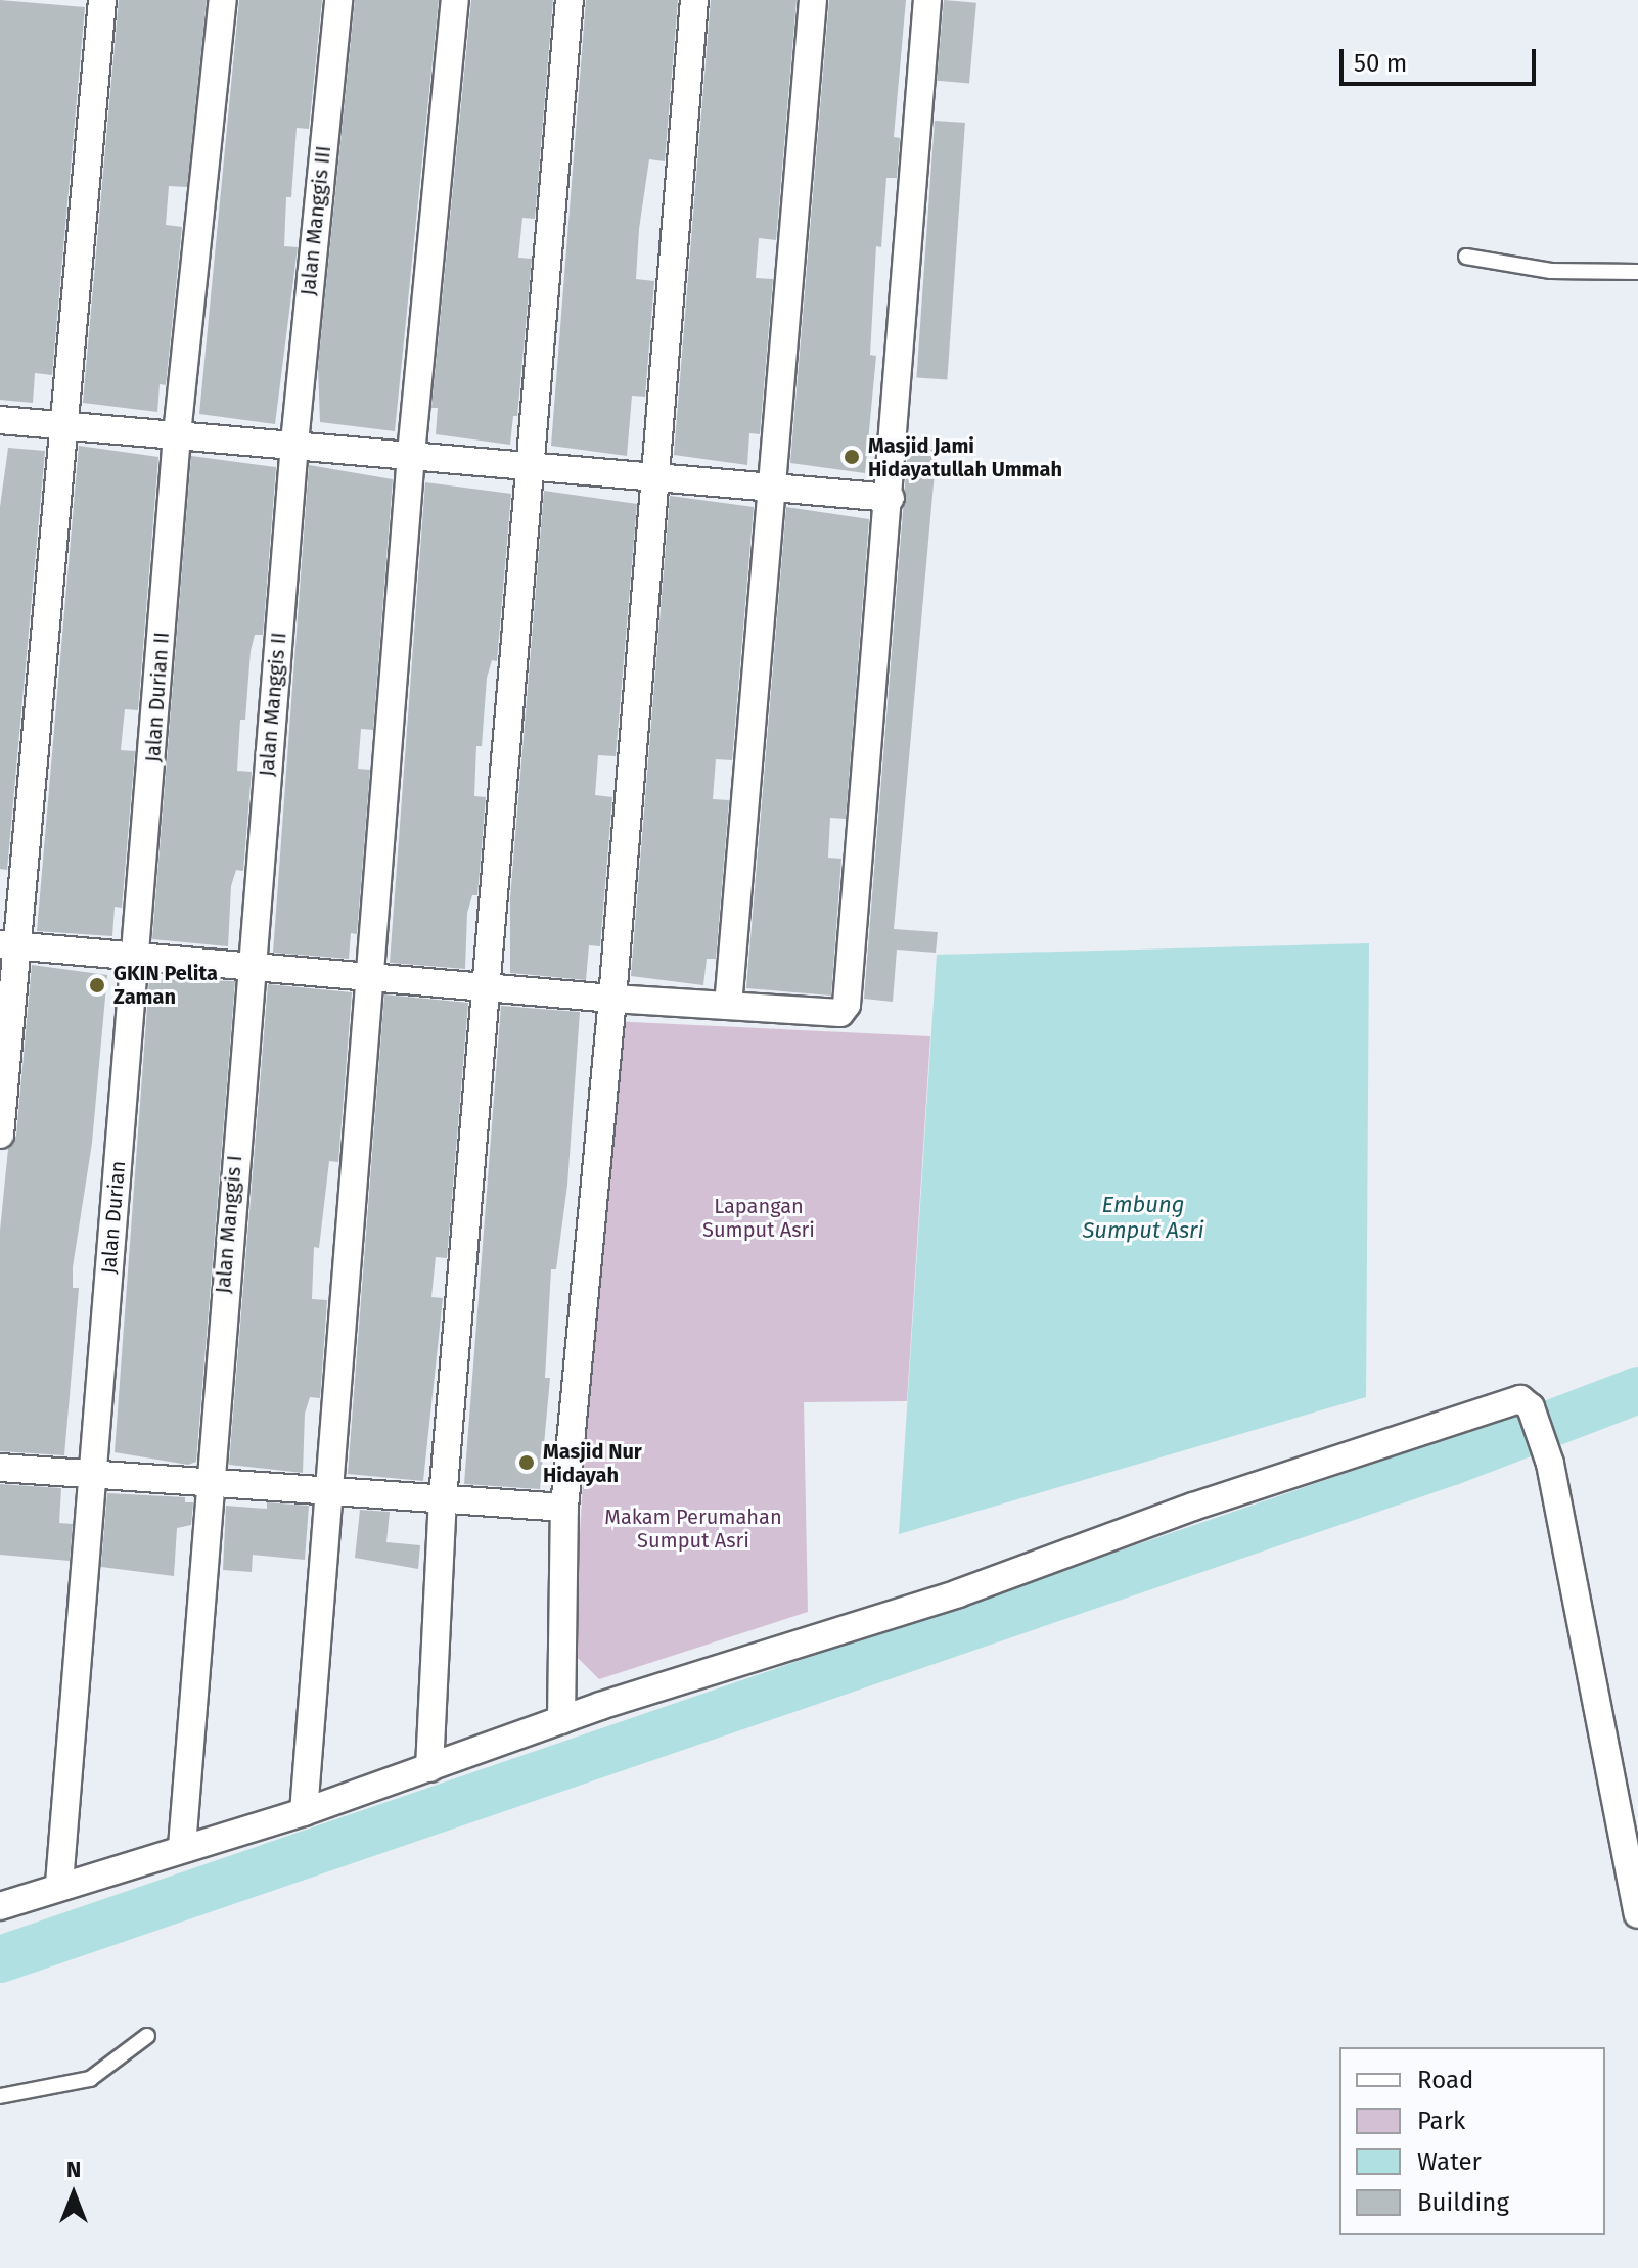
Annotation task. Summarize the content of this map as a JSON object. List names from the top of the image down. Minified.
{"streets":{"street":["Jalan Manggis III","Jalan Durian II","Jalan Manggis II","Jalan Durian","Jalan Manggis I"]},"crossings":[["Jalan Manggis III","Jalan Manggis II"],["Jalan Durian II","Jalan Durian"],["Jalan Manggis II","Jalan Manggis I"]],"water":["Embung Sumput Asri"],"parks":["Lapangan Sumput Asri","Makam Perumahan Sumput Asri"],"places":["Masjid Jami Hidayatullah Ummah","GKIN Pelita Zaman","Masjid Nur Hidayah"],"legend":["Road","Park","Water","Building"],"scale_bar":"50 m","north":"top"}
